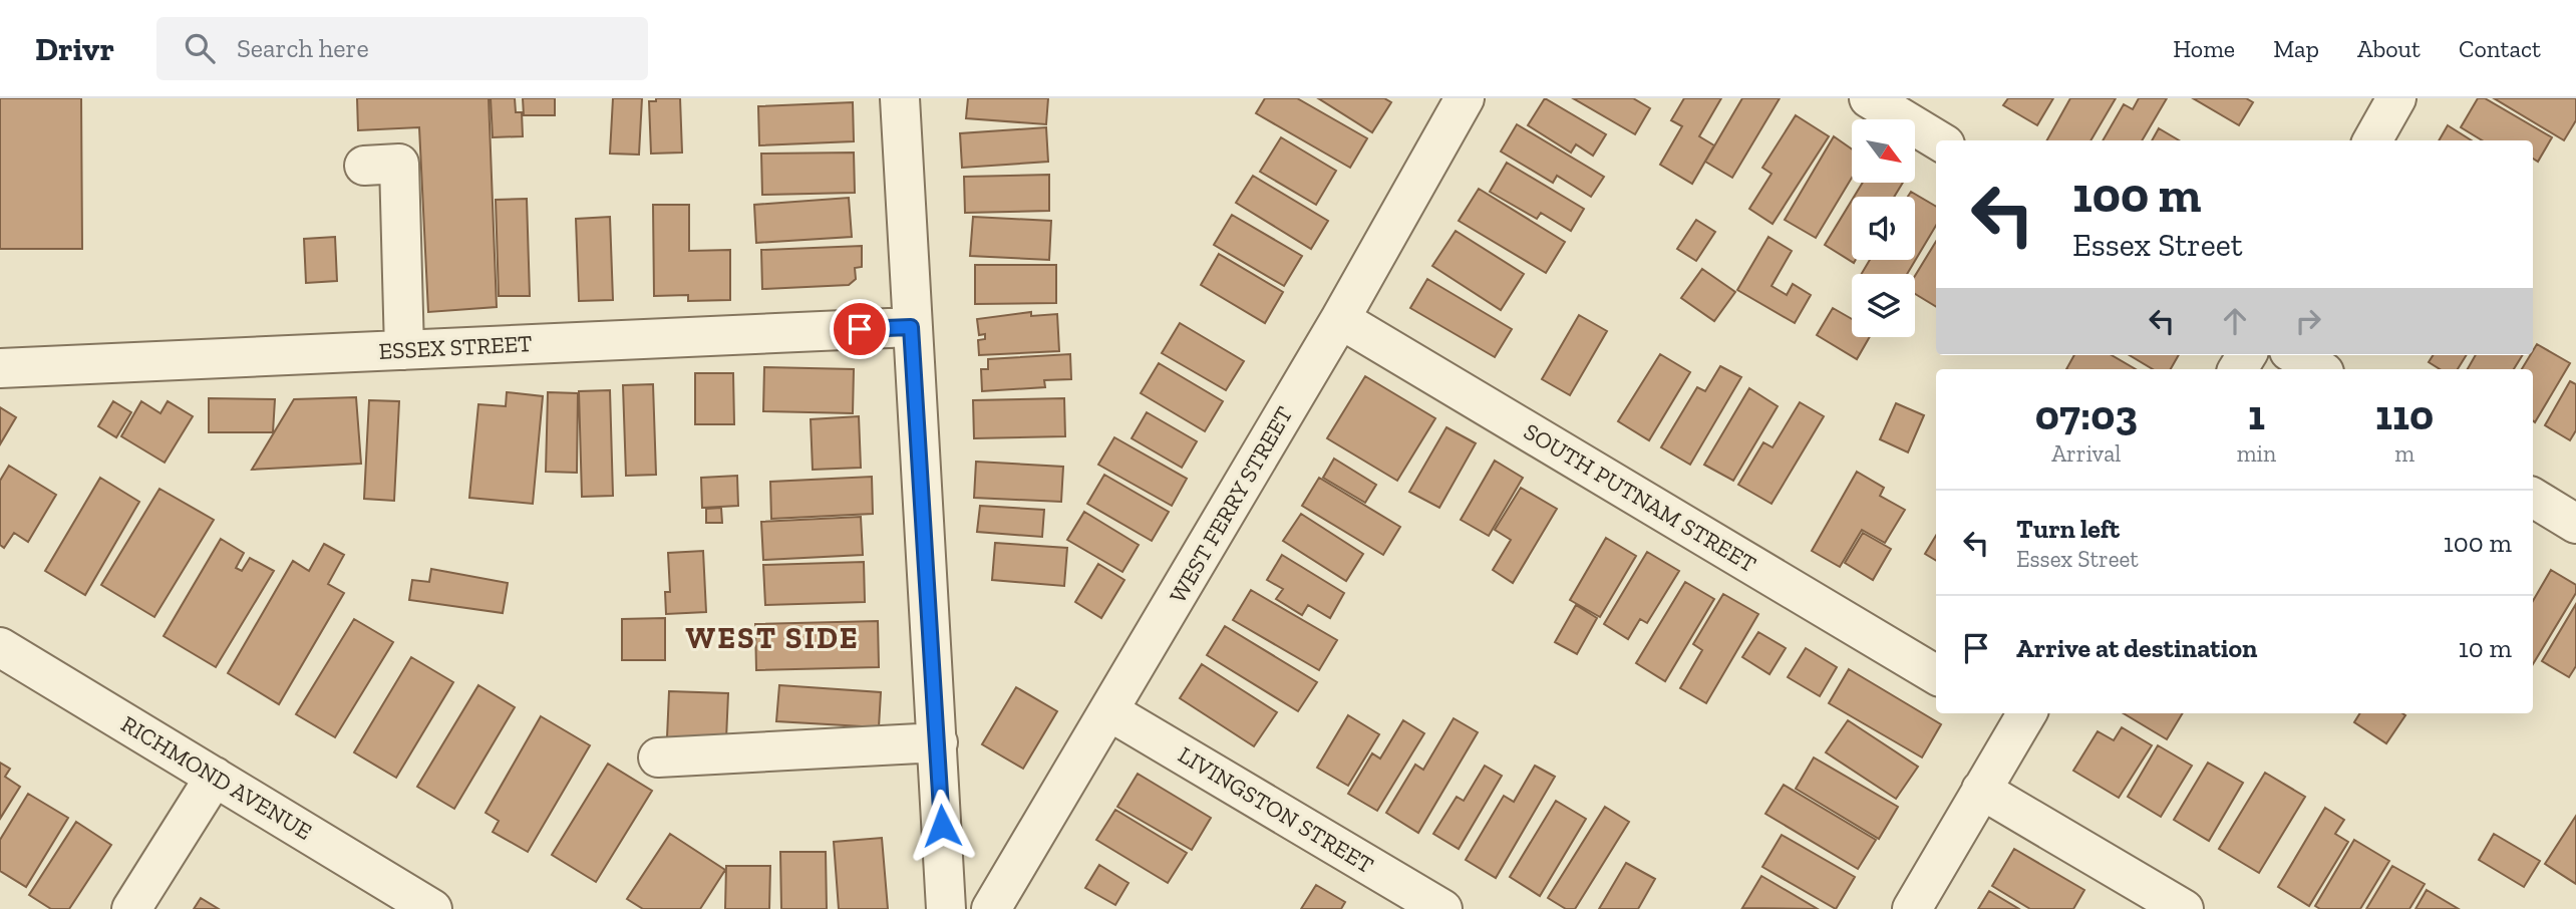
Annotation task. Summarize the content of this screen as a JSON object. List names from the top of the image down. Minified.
{"streets":{"street":["ESSEX STREET","SOUTH PUTNAM STREET","WEST FERRY STREET","RICHMOND AVENUE","LIVINGSTON STREET"]},"crossings":[["SOUTH PUTNAM STREET","WEST FERRY STREET"],["WEST FERRY STREET","LIVINGSTON STREET"]],"districts":["WEST SIDE"],"north":"bottom right","page":{"header":"Drivr","search":"Search here","nav":["Home","Map","About","Contact"],"turn":["100 m","Essex Street"],"eta":["07:03","Arrival","1","min","110","m"],"list":[{"name":"Turn left","note":"Essex Street","value":"100 m"},{"name":"Arrive at destination","value":"10 m"}]}}
